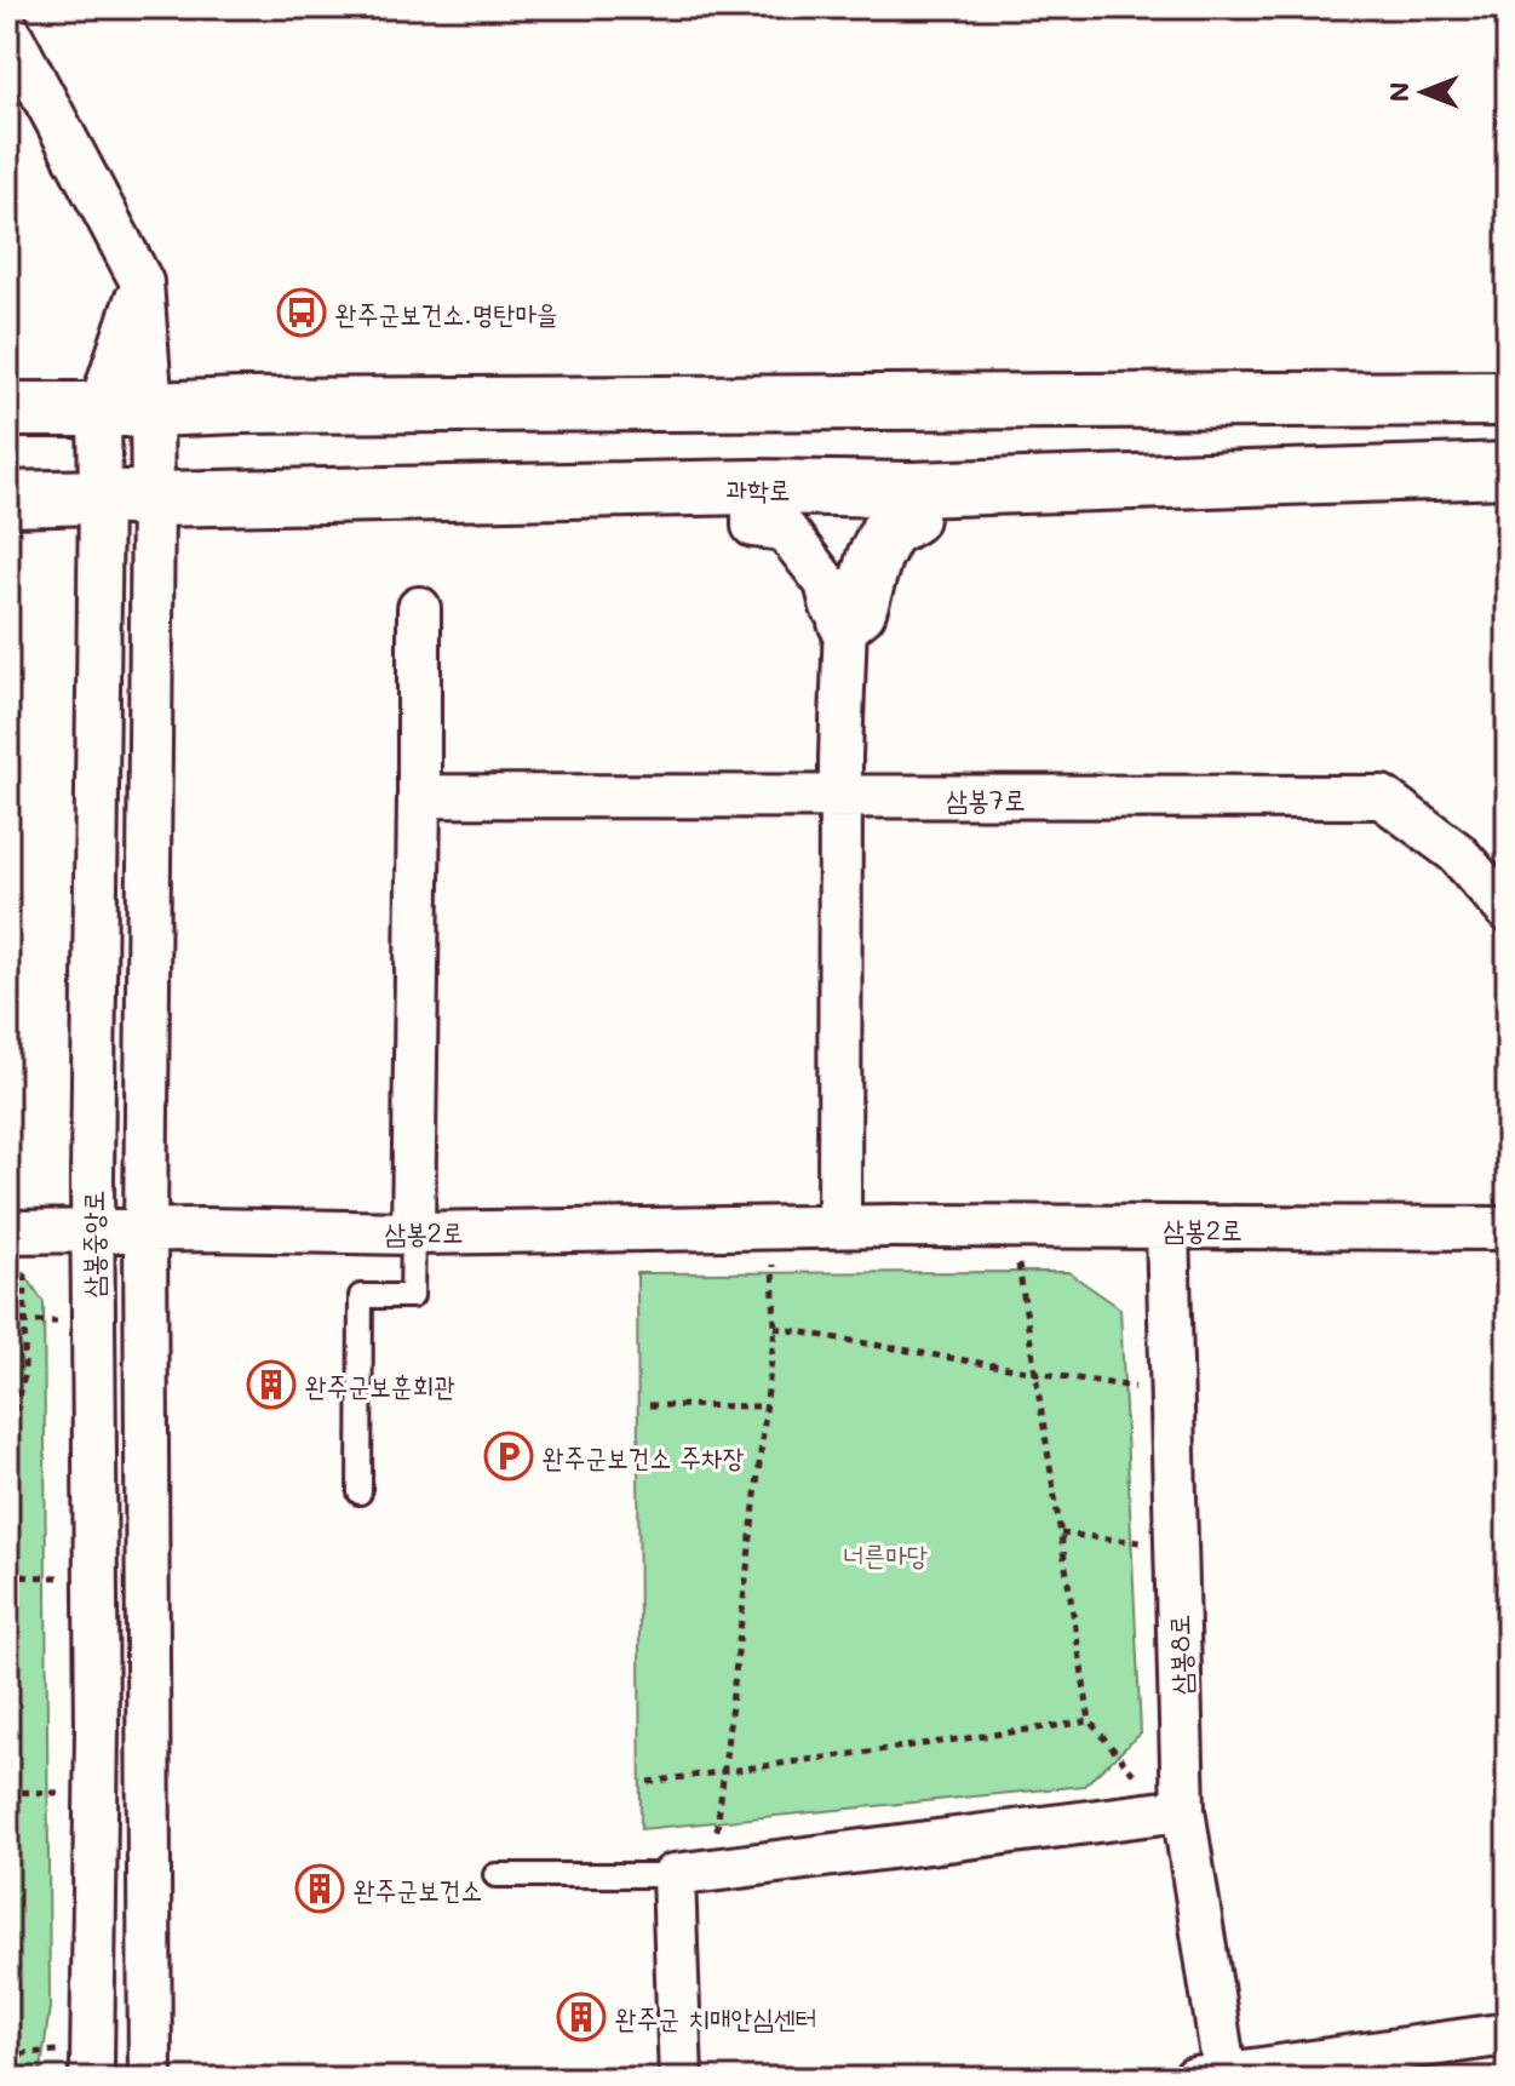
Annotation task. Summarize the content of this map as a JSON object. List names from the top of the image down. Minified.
{"streets":{"street":["과학로","삼봉7로","삼봉2로","삼봉중앙로","삼봉8로"]},"crossings":[["과학로","삼봉중앙로"],["삼봉2로","삼봉중앙로"],["삼봉2로","삼봉8로"]],"parks":["너른마당"],"places":{"bus stop":["완주군보건소.명탄마을"],"building":["완주군보훈회관","완주군보건소","완주군 치매안심센터"],"parking":["완주군보건소 주차장"]},"north":"left"}
